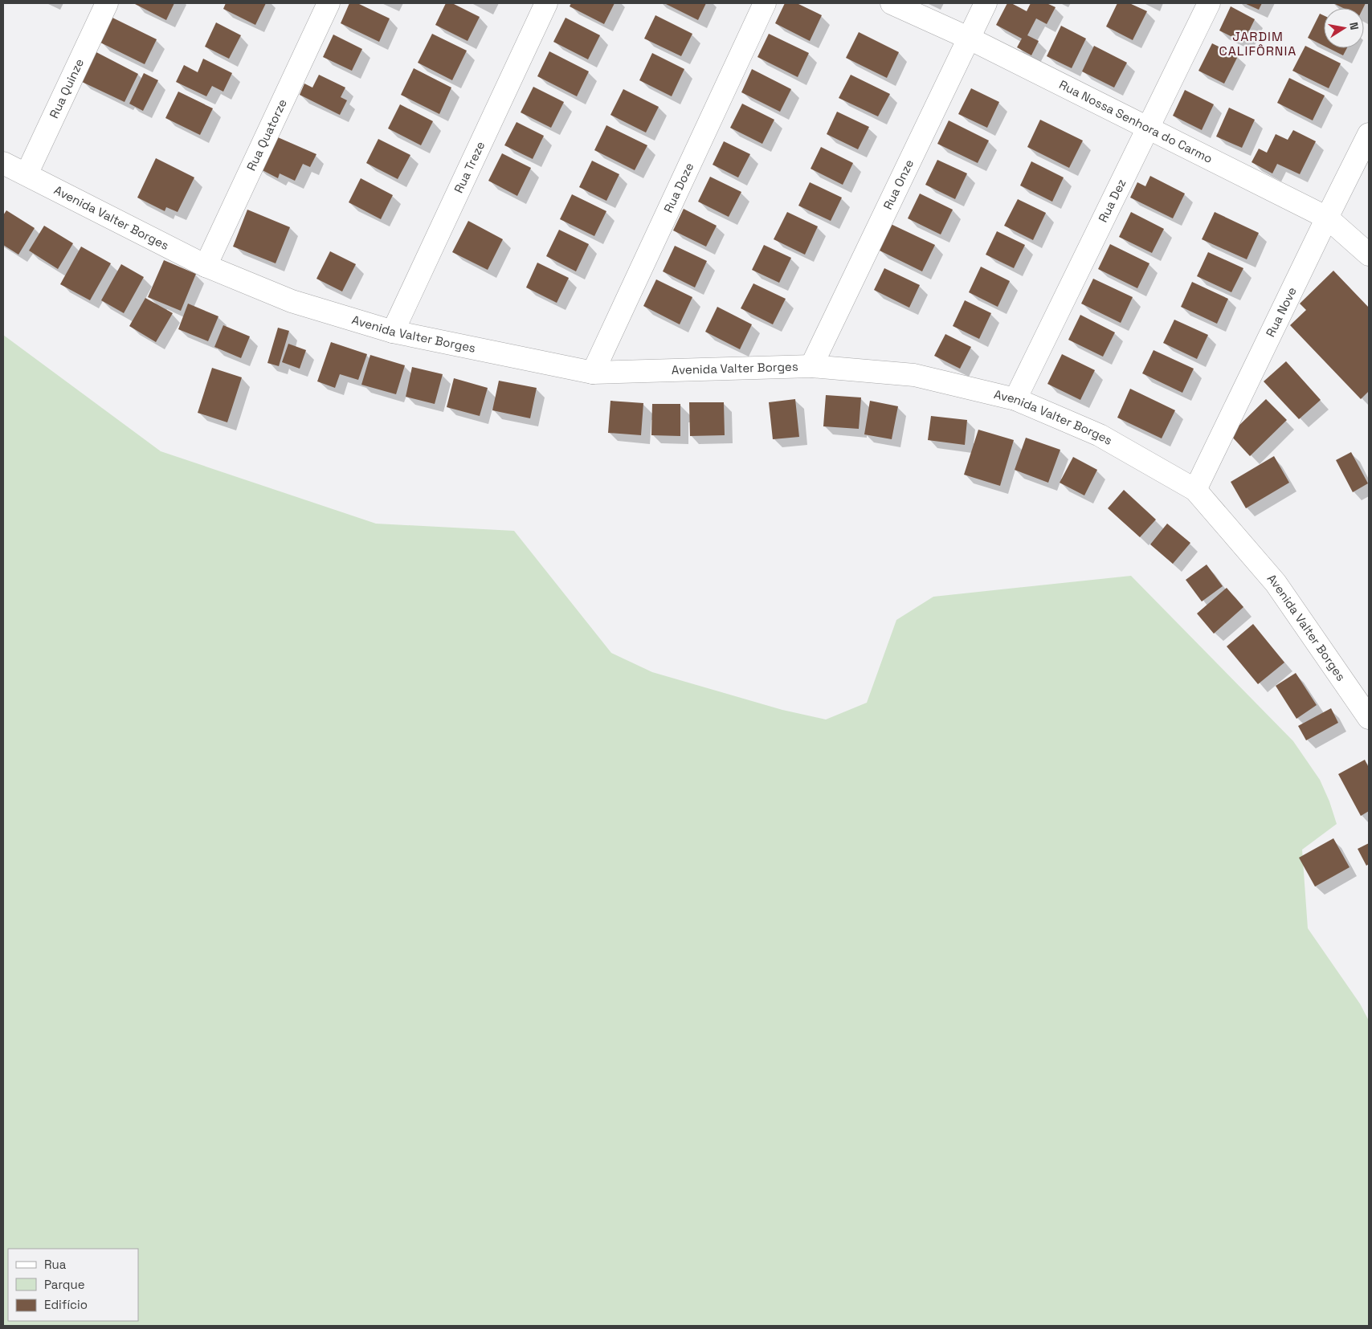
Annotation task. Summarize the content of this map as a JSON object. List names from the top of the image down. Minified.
{"streets":{"street":["Rua Quinze","Rua Nossa Senhora do Carmo","Rua Quatorze","Rua Treze","Rua Onze","Rua Doze","Rua Dez","Avenida Valter Borges","Rua Nove"]},"crossings":[["Rua Quinze","Avenida Valter Borges"],["Rua Nossa Senhora do Carmo","Rua Onze"],["Rua Nossa Senhora do Carmo","Rua Dez"],["Rua Nossa Senhora do Carmo","Rua Nove"],["Rua Quatorze","Avenida Valter Borges"],["Rua Treze","Avenida Valter Borges"],["Rua Onze","Avenida Valter Borges"],["Rua Doze","Avenida Valter Borges"],["Rua Dez","Avenida Valter Borges"],["Avenida Valter Borges","Rua Nove"]],"districts":["JARDIM CALIFÔRNIA"],"legend":["Rua","Parque","Edifício"],"north":"right"}
